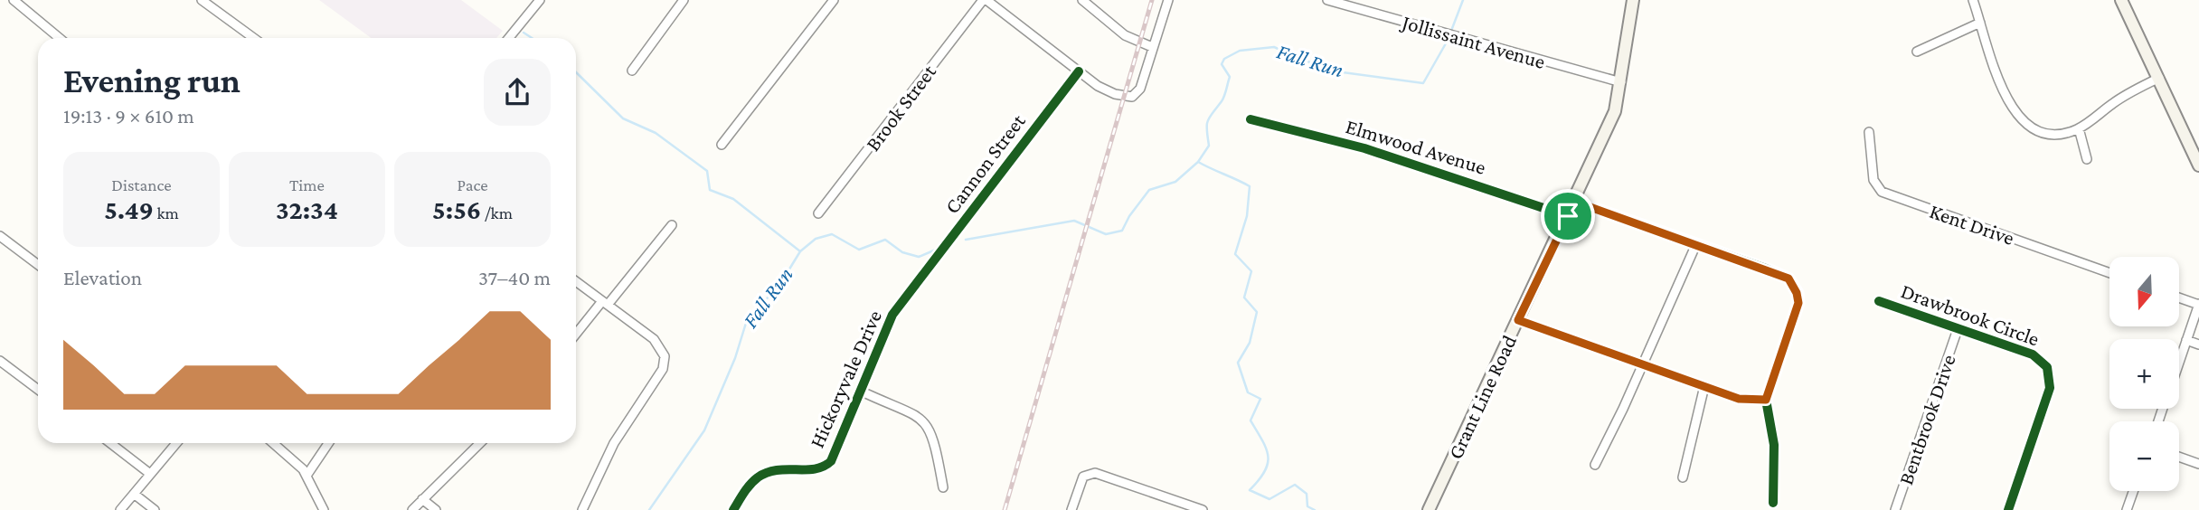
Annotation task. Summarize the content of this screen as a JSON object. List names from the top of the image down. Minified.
{"streets":{"main road":["Grant Line Road"],"street":["Jollissaint Avenue","Brook Street","Elmwood Avenue","Cannon Street","Kent Drive","Drawbrook Circle","Hickoryvale Drive","Bentbrook Drive"]},"crossings":[["Jollissaint Avenue","Grant Line Road"],["Elmwood Avenue","Grant Line Road"],["Cannon Street","Hickoryvale Drive"],["Drawbrook Circle","Bentbrook Drive"]],"water":["Fall Run"],"north":"bottom","page":{"heading":["Evening run","19:13 · 9 × 610 m"],"stats":[["Distance","5.49 km"],["Time","32:34"],["Pace","5:56 /km"]],"chart":["Elevation","37–40 m"],"map_buttons":["+","−"]}}
